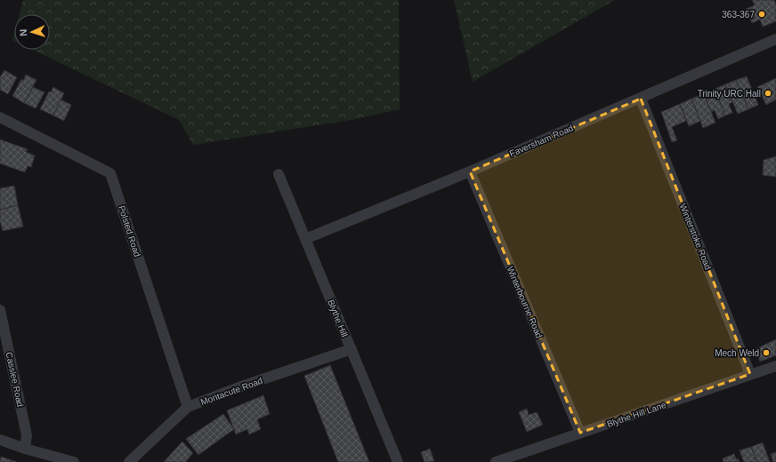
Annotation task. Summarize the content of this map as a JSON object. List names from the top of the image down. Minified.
{"streets":{"street":["Faversham Road","Polsted Road","Winterstoke Road","Winterbourne Road","Blythe Hill","Casslee Road","Montacute Road","Blythe Hill Lane"]},"crossings":[["Faversham Road","Winterstoke Road"],["Faversham Road","Winterbourne Road"],["Faversham Road","Blythe Hill"],["Polsted Road","Montacute Road"],["Winterstoke Road","Blythe Hill Lane"],["Winterbourne Road","Blythe Hill Lane"],["Blythe Hill","Montacute Road"]],"places":["363-367","Trinity URC Hall","Mech Weld"],"north":"left"}
